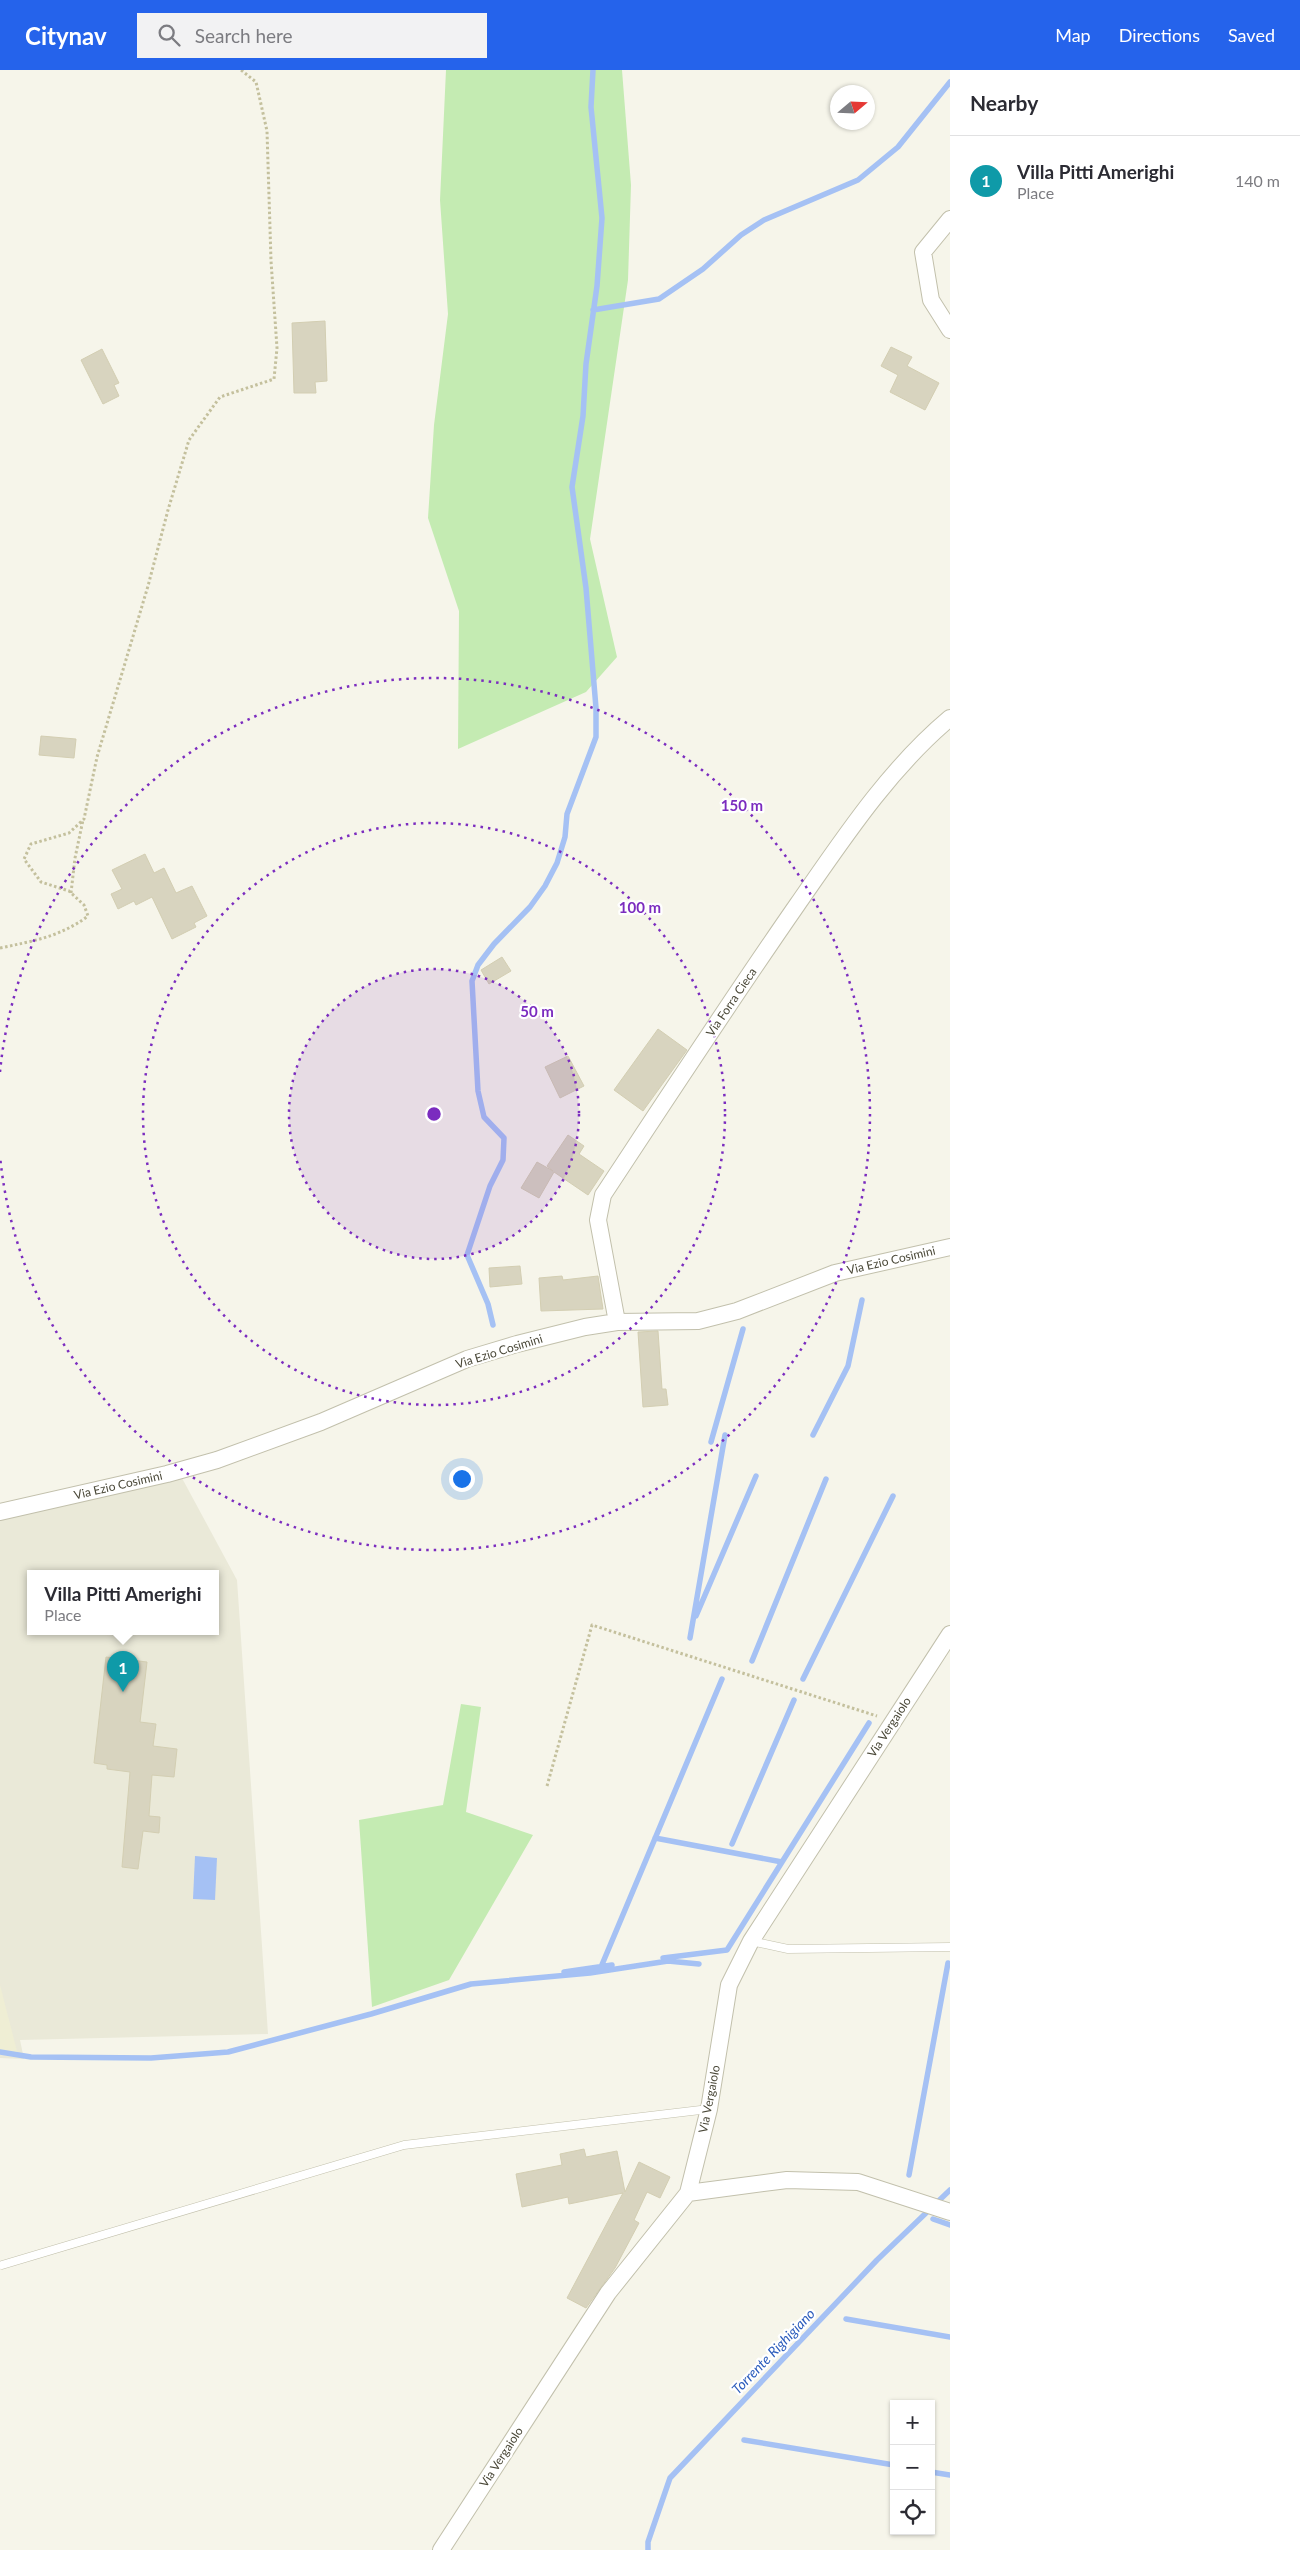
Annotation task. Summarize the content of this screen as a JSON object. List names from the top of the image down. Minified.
{"streets":{"street":["Via Forra Cieca","Via Ezio Cosimini","Via Vergaiolo"]},"crossings":[["Via Forra Cieca","Via Ezio Cosimini"]],"water":["Torrente Righigiano"],"north":"right","page":{"header":"Citynav","search":"Search here","nav":["Map","Directions","Saved"],"heading":"Nearby","list":[{"mark":"1","name":"Villa Pitti Amerighi","note":"Place","value":"140 m"}],"popup":["Villa Pitti Amerighi","Place"],"pins":"1","map_buttons":["+","−"]},"rings":["150 m","100 m","50 m"]}
